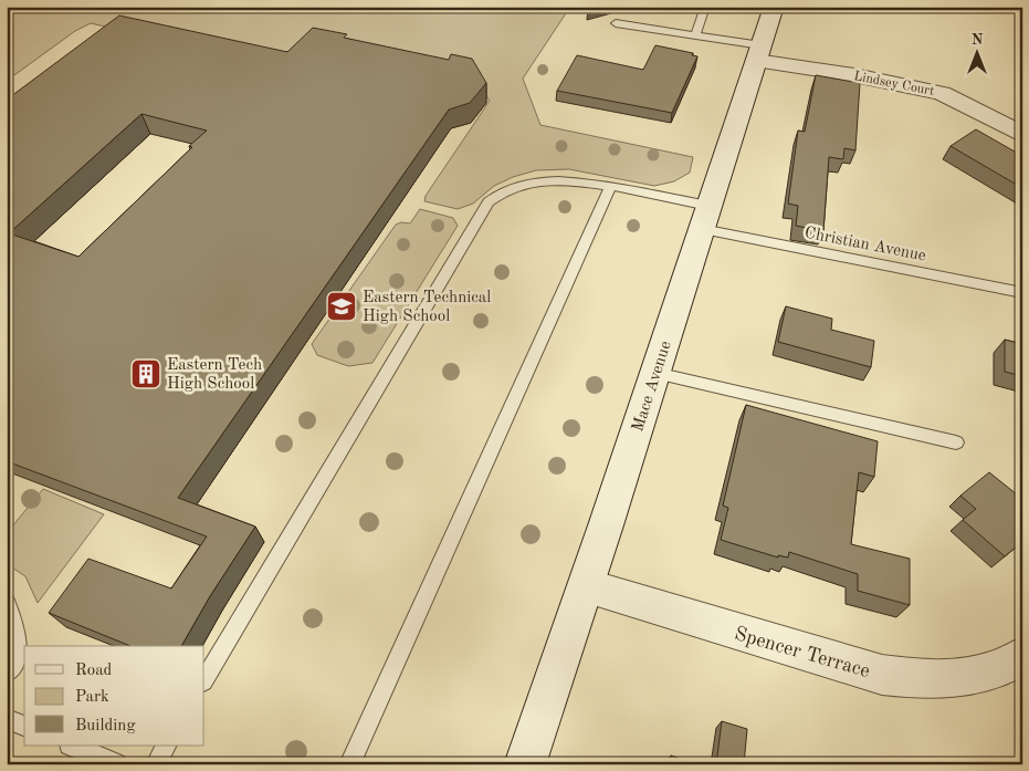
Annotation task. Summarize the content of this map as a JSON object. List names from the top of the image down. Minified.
{"streets":{"main road":["Lindsey Court","Mace Avenue","Spencer Terrace"],"lane":["Christian Avenue"]},"crossings":[["Lindsey Court","Mace Avenue"],["Christian Avenue","Mace Avenue"],["Mace Avenue","Spencer Terrace"]],"places":{"school or university":["Eastern Technical High School"],"building":["Eastern Tech High School"]},"legend":["Road","Park","Building"],"north":"top"}
